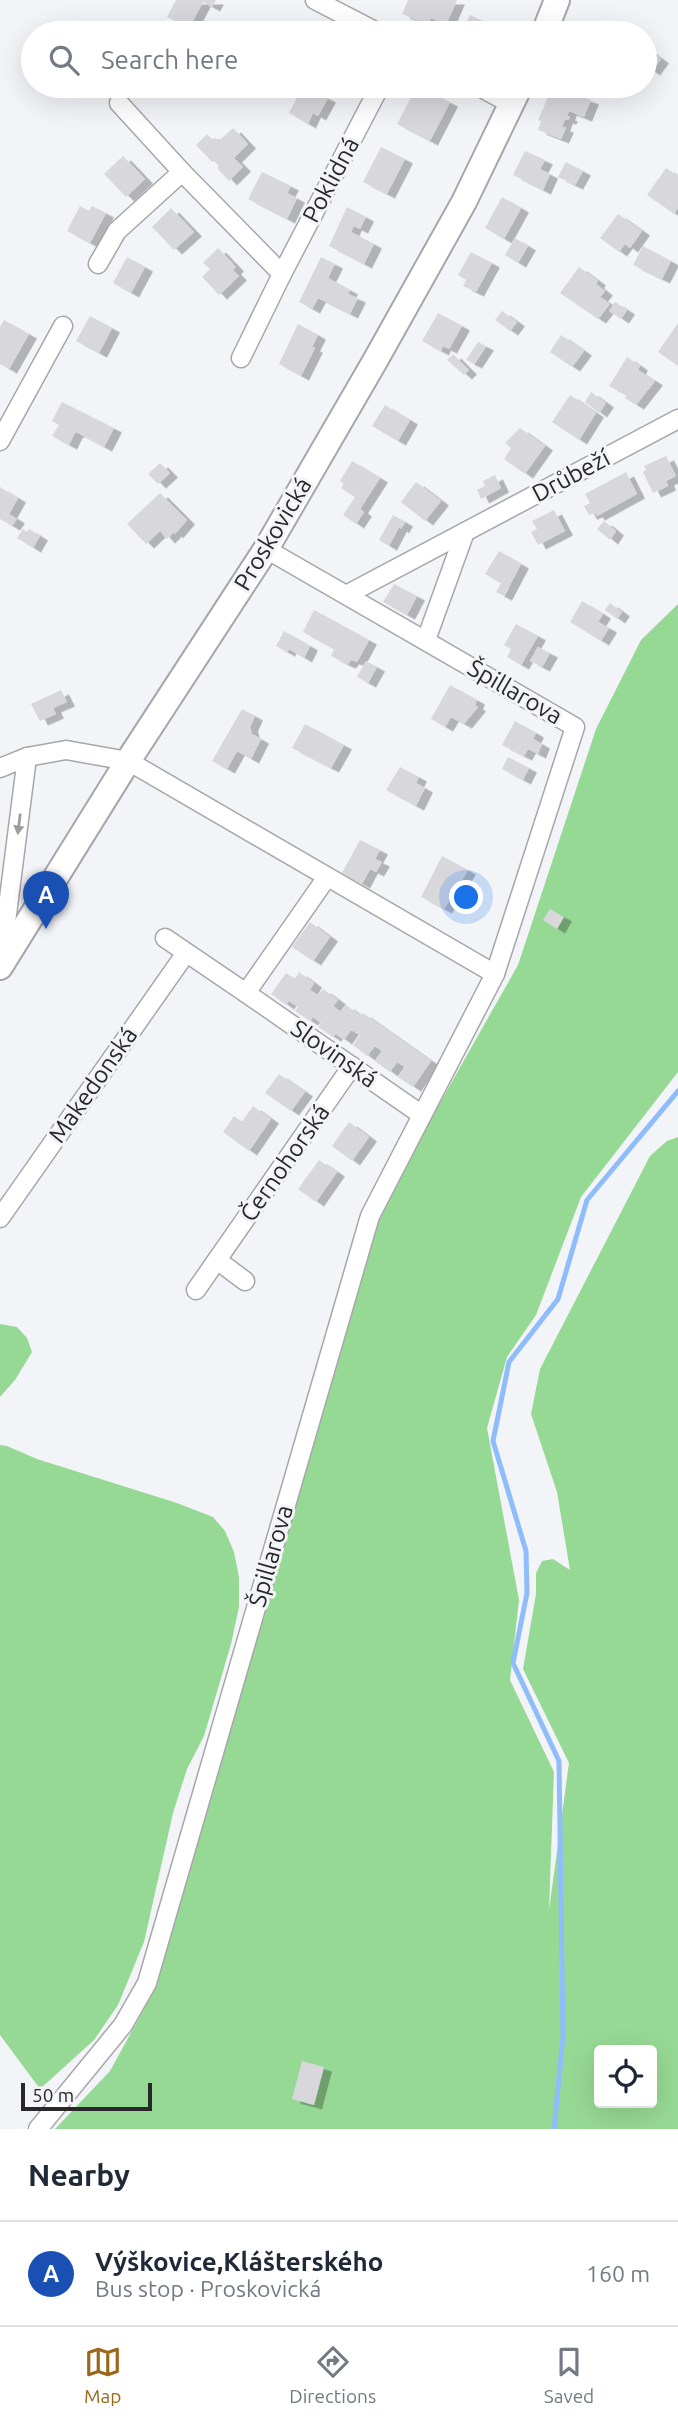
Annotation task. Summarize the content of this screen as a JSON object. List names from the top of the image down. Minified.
{"streets":{"street":["Poklidná","Drůbeží","Proskovická","Špillarova","Slovinská","Makedonská","Černohorská"]},"crossings":[["Drůbeží","Špillarova"],["Proskovická","Špillarova"],["Špillarova","Slovinská"],["Slovinská","Makedonská"],["Slovinská","Černohorská"]],"scale_bar":"50 m","page":{"search":"Search here","pins":"A","scale":"50 m","heading":"Nearby","list":[{"mark":"A","name":"Výškovice,Klášterského","note":"Bus stop · Proskovická","value":"160 m"}],"nav":["Map","Directions","Saved"]}}
